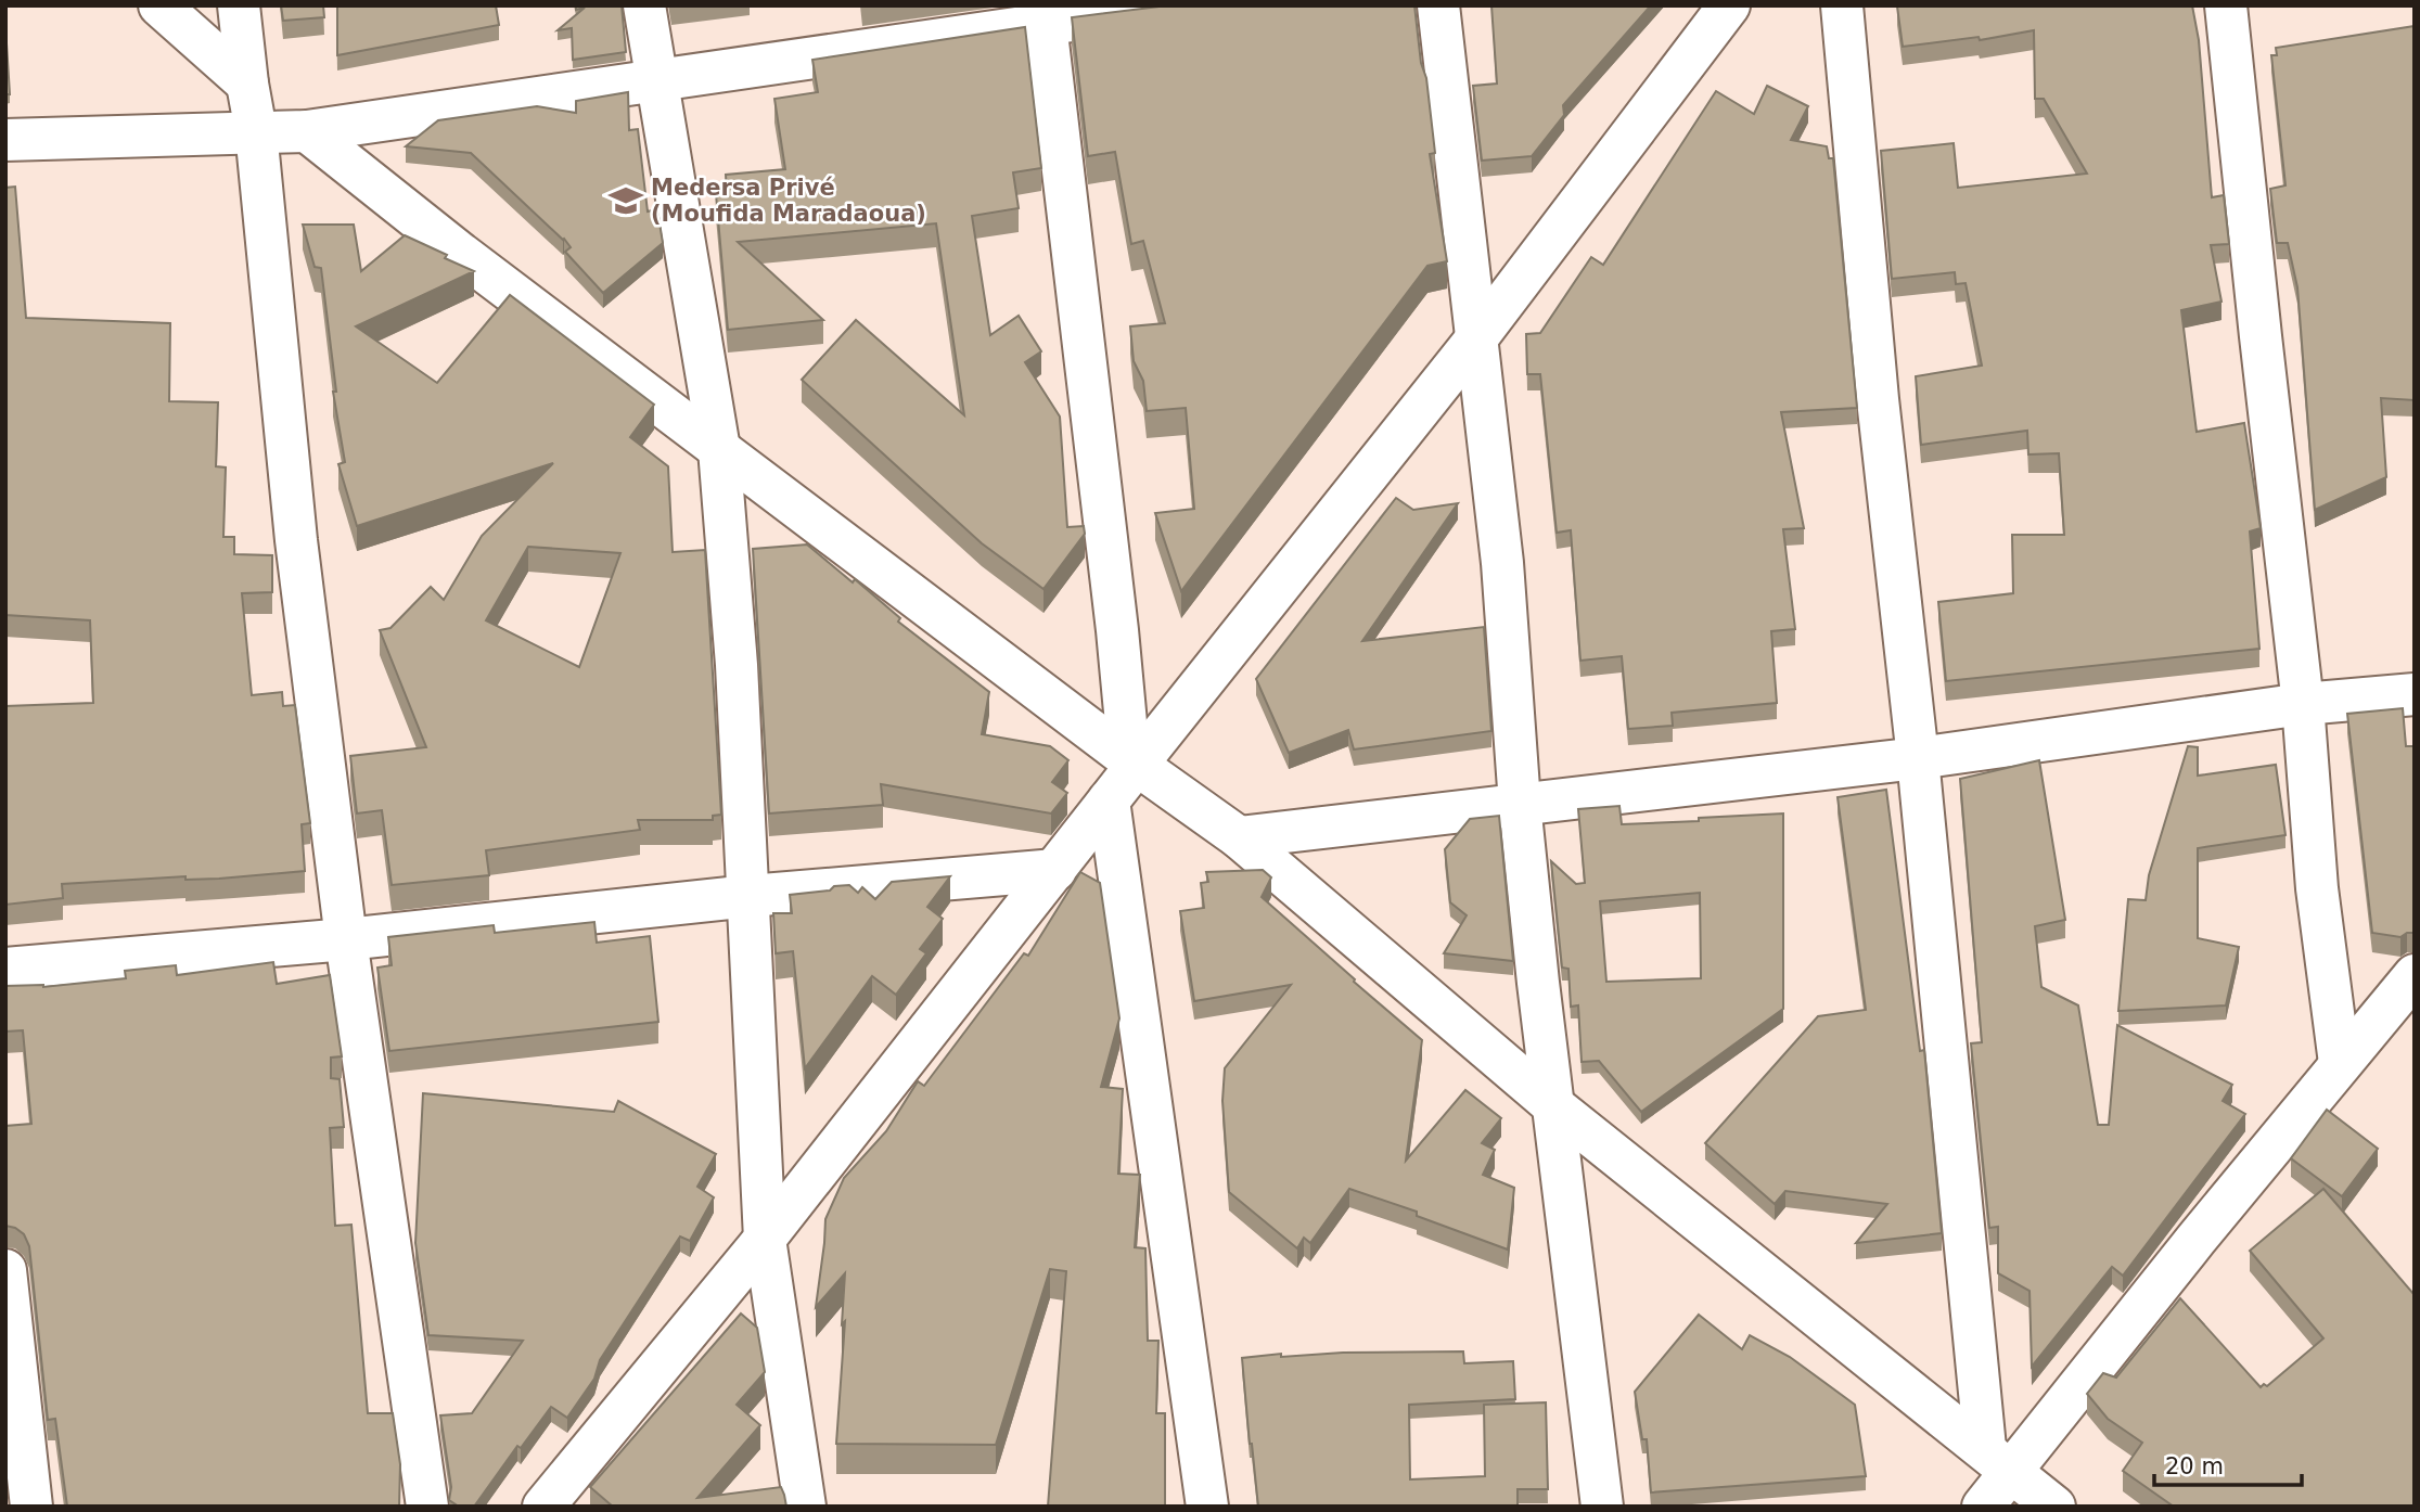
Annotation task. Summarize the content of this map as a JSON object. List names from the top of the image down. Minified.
{"places":{"school or university":["Medersa Privé (Moufida Maradaoua)"]},"scale_bar":"20 m"}
